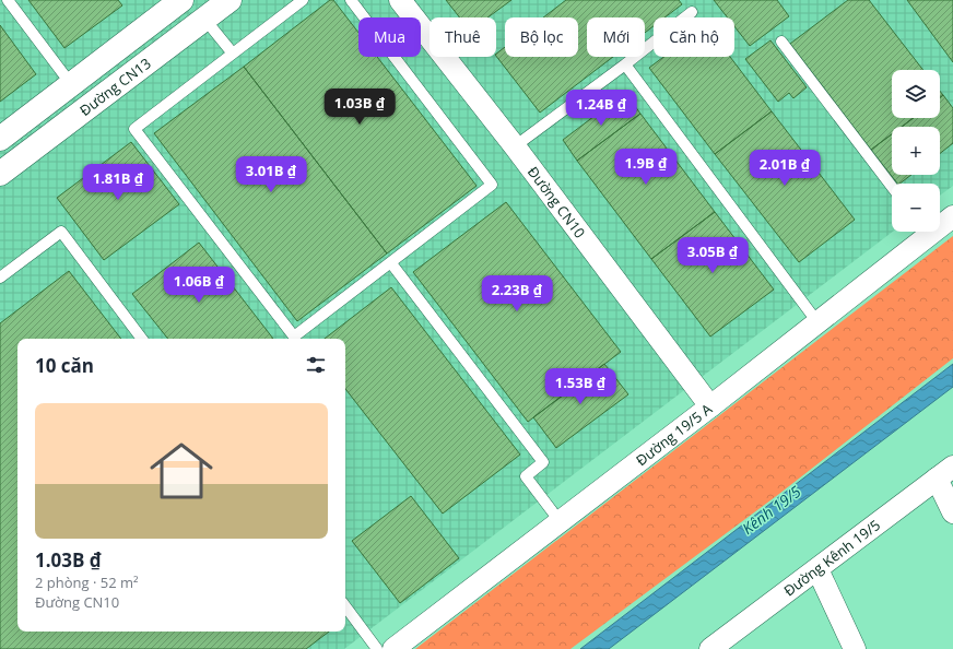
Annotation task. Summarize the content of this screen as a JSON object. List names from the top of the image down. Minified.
{"streets":{"street":["Đường CN13","Đường CN10","Đường 19/5 A","Đường Kênh 19/5"]},"crossings":[["Đường CN10","Đường 19/5 A"]],"water":["Kênh 19/5"],"page":{"chip":["Mua","Thuê","Bộ lọc","Mới","Căn hộ"],"map_buttons":["+","−"],"price":["1.03B ₫","1.24B ₫","1.9B ₫","2.01B ₫","3.01B ₫","1.81B ₫","3.05B ₫","1.06B ₫","2.23B ₫","1.53B ₫"],"heading":"10 căn","list":[{"name":"1.03B ₫","note":"2 phòng · 52 m² · Đường CN10"}]}}
